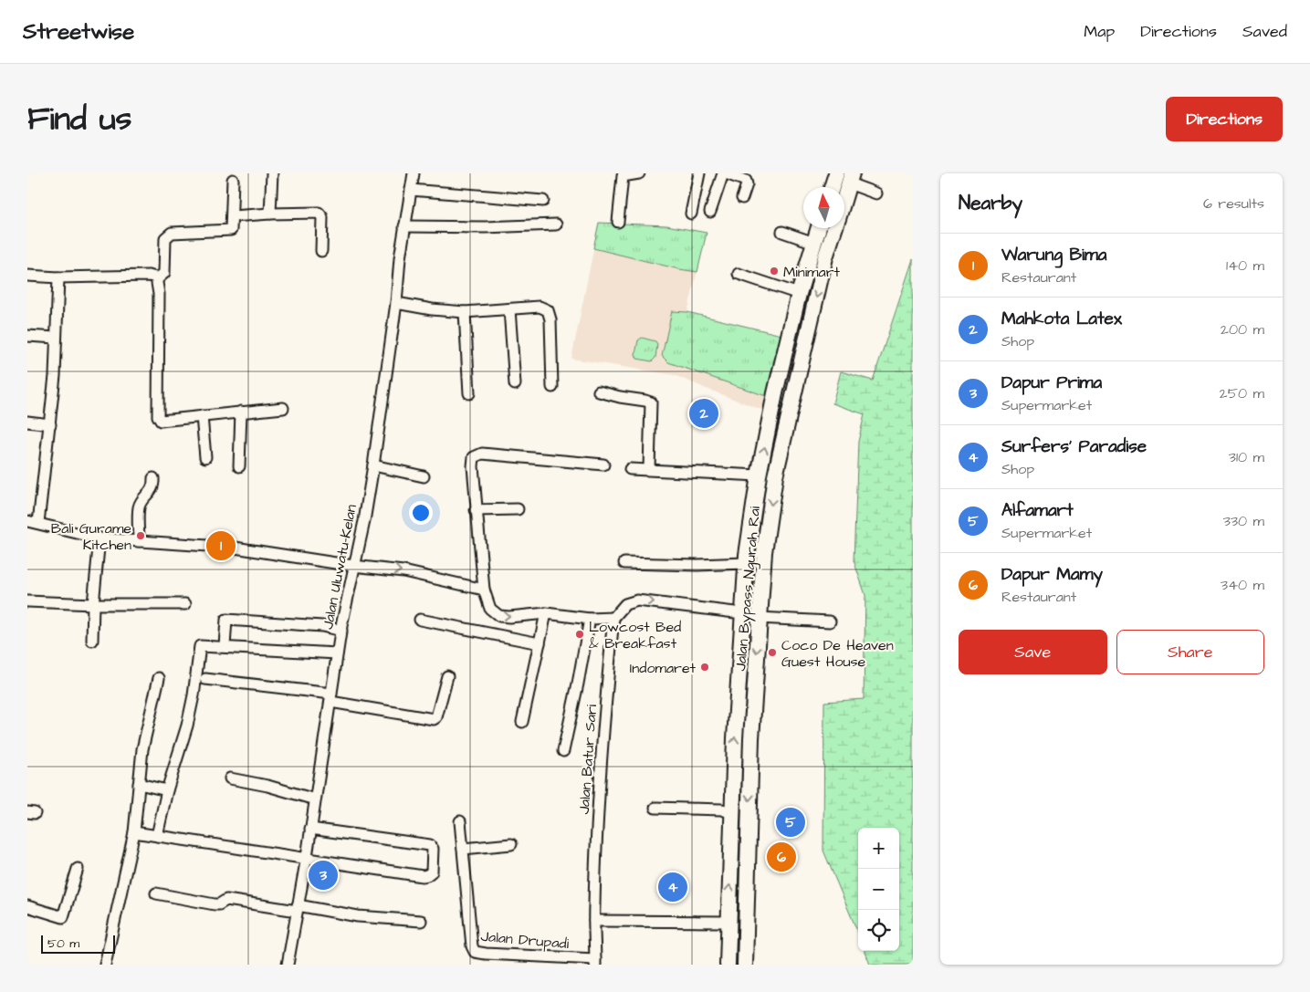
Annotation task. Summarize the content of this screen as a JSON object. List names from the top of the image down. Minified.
{"streets":{"highway":["Jalan Bypass Ngurah Rai"],"street":["Jalan Uluwatu-Kelan","Jalan Batur Sari","Jalan Drupadi"]},"crossings":[["Jalan Batur Sari","Jalan Drupadi"]],"places":["Minimart","Bali Gurame Kitchen","Lowcost Bed & Breakfast","Coco De Heaven Guest House","Indomaret"],"scale_bar":"50 m","north":"top","page":{"header":"Streetwise","nav":["Map","Directions","Saved"],"title":"Find us","buttons":["Directions",["Save","Share"]],"heading":["Nearby","6 results"],"list":[{"mark":"1","name":"Warung Bima","note":"Restaurant","value":"140 m"},{"mark":"2","name":"Mahkota Latex","note":"Shop","value":"200 m"},{"mark":"3","name":"Dapur Prima","note":"Supermarket","value":"250 m"},{"mark":"4","name":"Surfers' Paradise","note":"Shop","value":"310 m"},{"mark":"5","name":"Alfamart","note":"Supermarket","value":"330 m"},{"mark":"6","name":"Dapur Mamy","note":"Restaurant","value":"340 m"}],"pins":["2","1","5","6","3","4"],"map_buttons":["+","−"],"scale":"50 m"}}
